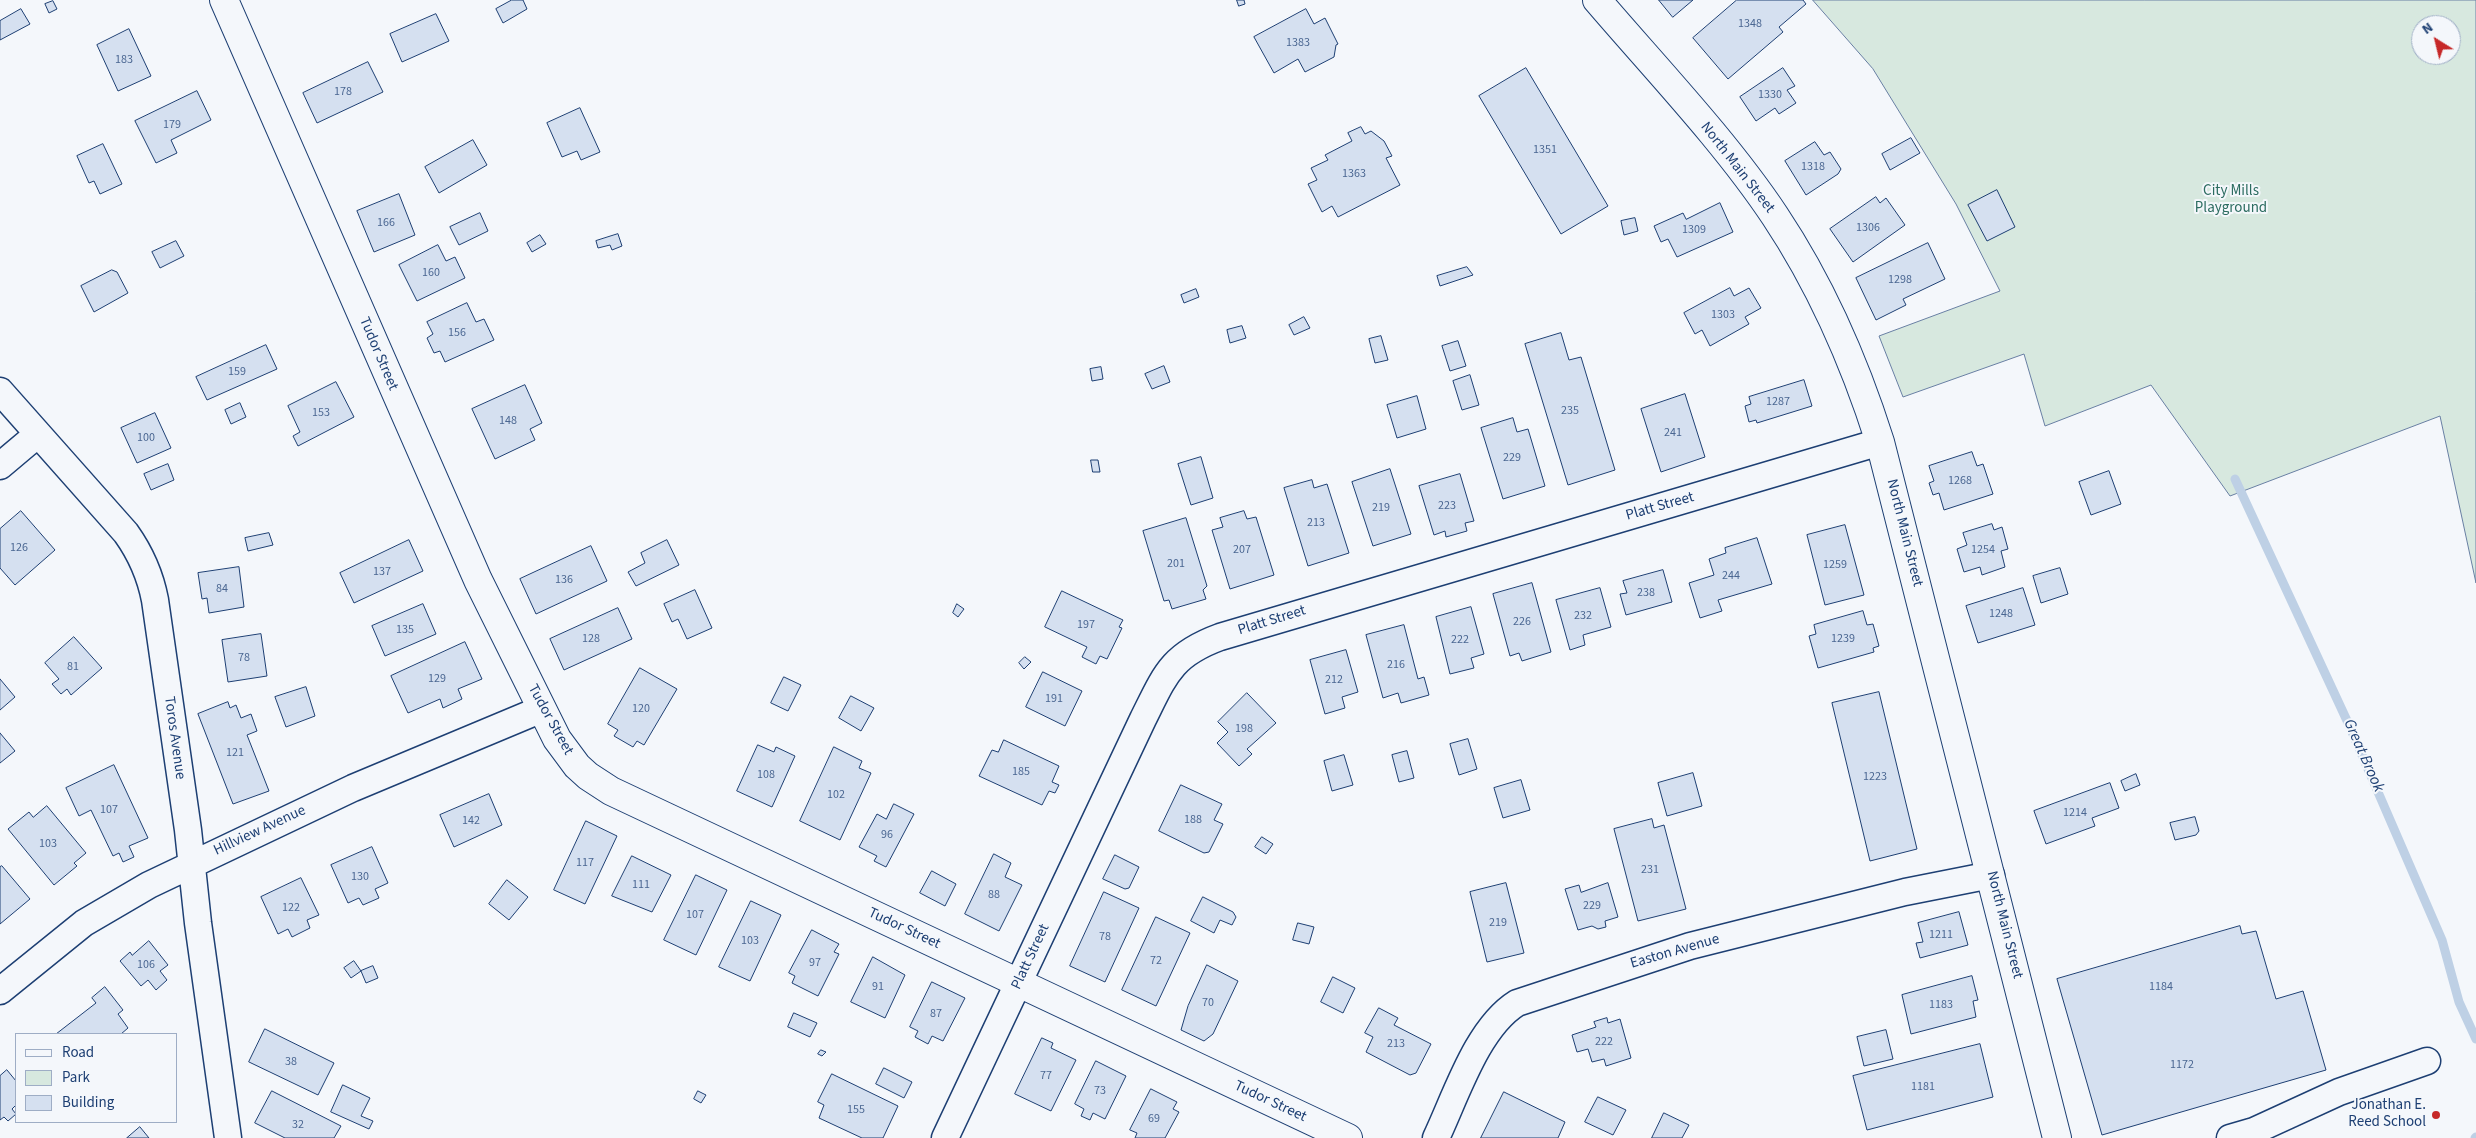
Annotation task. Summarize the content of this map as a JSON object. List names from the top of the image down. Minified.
{"streets":{"street":["North Main Street","Tudor Street","Platt Street","Toros Avenue","Hillview Avenue","Easton Avenue"]},"crossings":[["North Main Street","Platt Street"],["North Main Street","Easton Avenue"],["Tudor Street","Platt Street"],["Tudor Street","Hillview Avenue"],["Toros Avenue","Hillview Avenue"]],"water":["Great Brook"],"parks":["City Mills Playground"],"places":["Jonathan E. Reed School"],"house_numbers":["1348","1383","183","178","1330","179","1351","1318","1363","166","1306","1309","160","1298","1303","156","159","1287","235","153","148","241","100","229","1268","223","219","213","126","207","1254","201","1259","137","244","136","84","238","1248","232","226","197","135","128","1239","222","78","216","81","129","212","191","120","198","121","185","108","1223","102","107","1214","188","142","96","103","117","231","130","111","88","229","122","107","219","1211","78","103","72","97","106","91","1184","70","1183","87","222","213","38","1172","77","1181","73","155","69","32"],"legend":["Road","Park","Building"],"north":"top left"}
